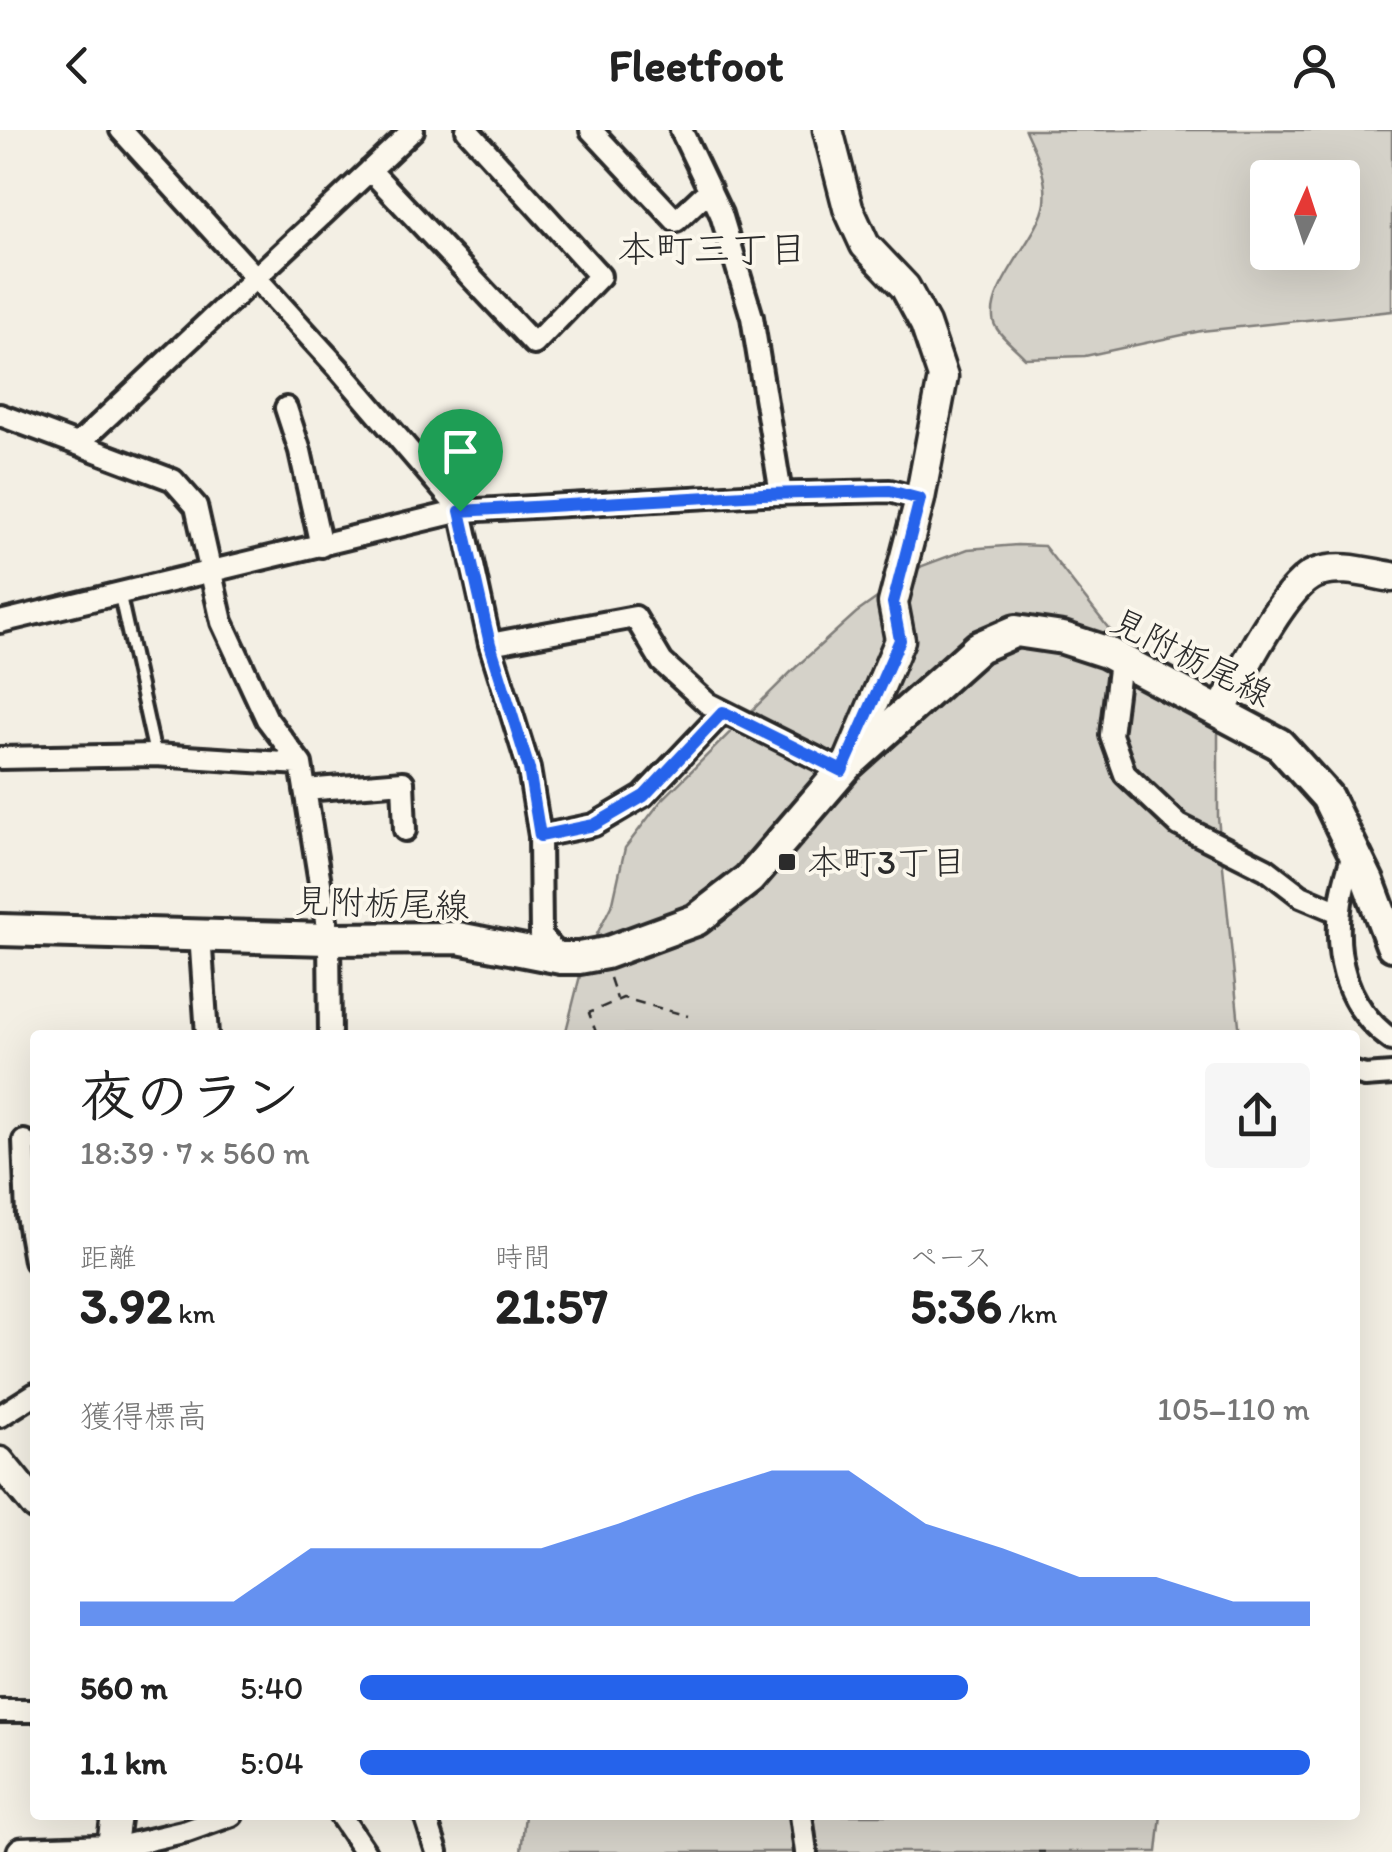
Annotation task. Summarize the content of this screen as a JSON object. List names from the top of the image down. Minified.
{"streets":{"main road":["見附栃尾線"]},"districts":["本町三丁目"],"places":{"transit":["本町3丁目"]},"north":"top","page":{"header":"Fleetfoot","heading":["夜のラン","18:39 · 7 × 560 m"],"stats":[["距離","3.92 km"],["時間","21:57"],["ペース","5:36 /km"]],"chart":["獲得標高","105–110 m"],"list":[{"name":"560 m","note":"5:40"},{"name":"1.1 km","note":"5:04"}]}}
